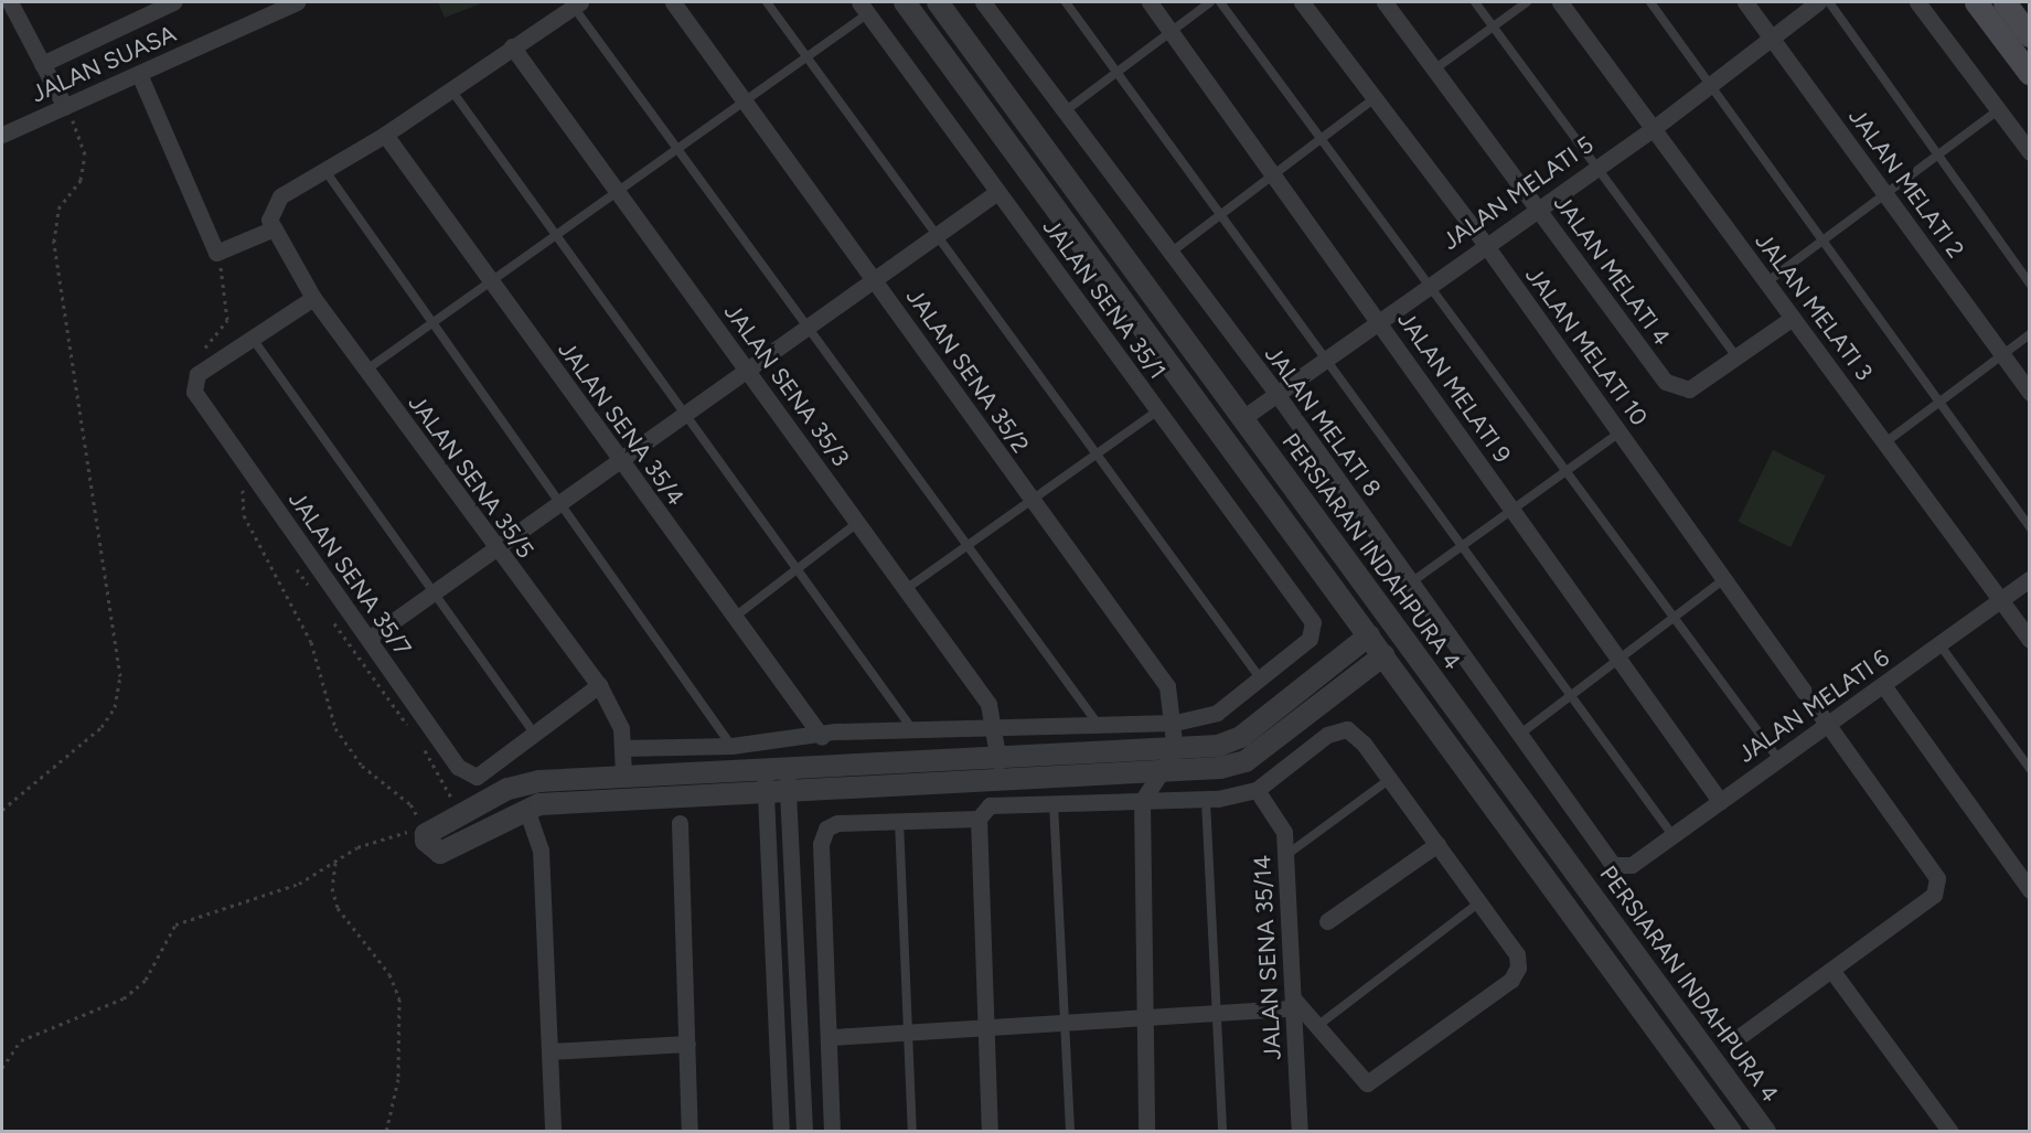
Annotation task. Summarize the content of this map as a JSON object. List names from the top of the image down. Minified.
{"streets":{"street":["JALAN SUASA","JALAN MELATI 2","JALAN MELATI 5","JALAN MELATI 4","JALAN SENA 35/1","JALAN MELATI 3","JALAN MELATI 10","JALAN SENA 35/2","JALAN SENA 35/3","JALAN MELATI 9","JALAN MELATI 8","JALAN SENA 35/4","JALAN SENA 35/5","PERSIARAN INDAHPURA 4","JALAN SENA 35/7","JALAN MELATI 6","JALAN SENA 35/14"]},"crossings":[["JALAN MELATI 2","JALAN MELATI 5"],["JALAN MELATI 5","JALAN MELATI 4"],["JALAN MELATI 5","JALAN MELATI 3"],["JALAN MELATI 5","JALAN MELATI 10"],["JALAN MELATI 5","JALAN MELATI 9"],["JALAN MELATI 5","JALAN MELATI 8"],["JALAN MELATI 5","PERSIARAN INDAHPURA 4"],["JALAN MELATI 4","JALAN MELATI 3"],["JALAN MELATI 3","JALAN MELATI 6"],["JALAN MELATI 10","JALAN MELATI 6"],["JALAN MELATI 9","JALAN MELATI 6"],["JALAN MELATI 8","JALAN MELATI 6"],["JALAN SENA 35/5","JALAN SENA 35/7"]]}
